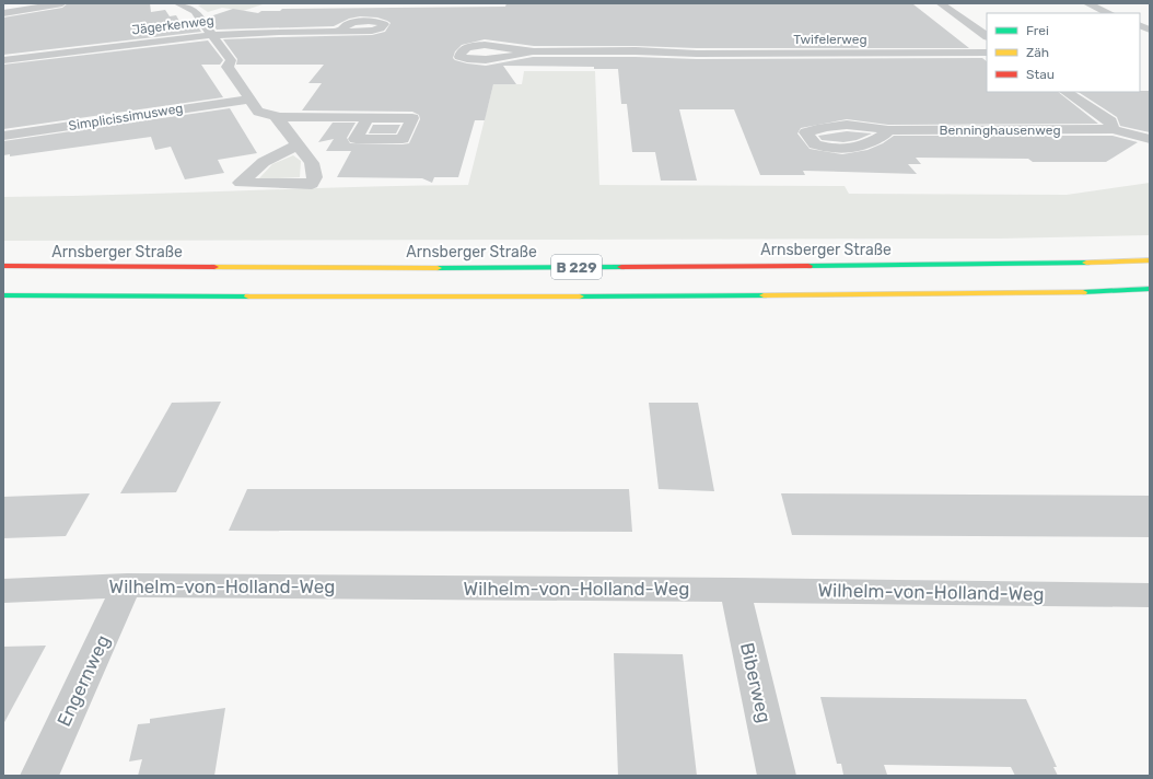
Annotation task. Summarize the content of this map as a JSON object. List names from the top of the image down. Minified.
{"streets":{"main road":["Arnsberger Straße","B 229"],"street":["Jägerkenweg","Twifelerweg","Simplicissimusweg","Benninghausenweg","Wilhelm-von-Holland-Weg","Engernweg","Biberweg"]},"crossings":[["Wilhelm-von-Holland-Weg","Engernweg"],["Wilhelm-von-Holland-Weg","Biberweg"]],"legend":["Frei","Zäh","Stau"]}
